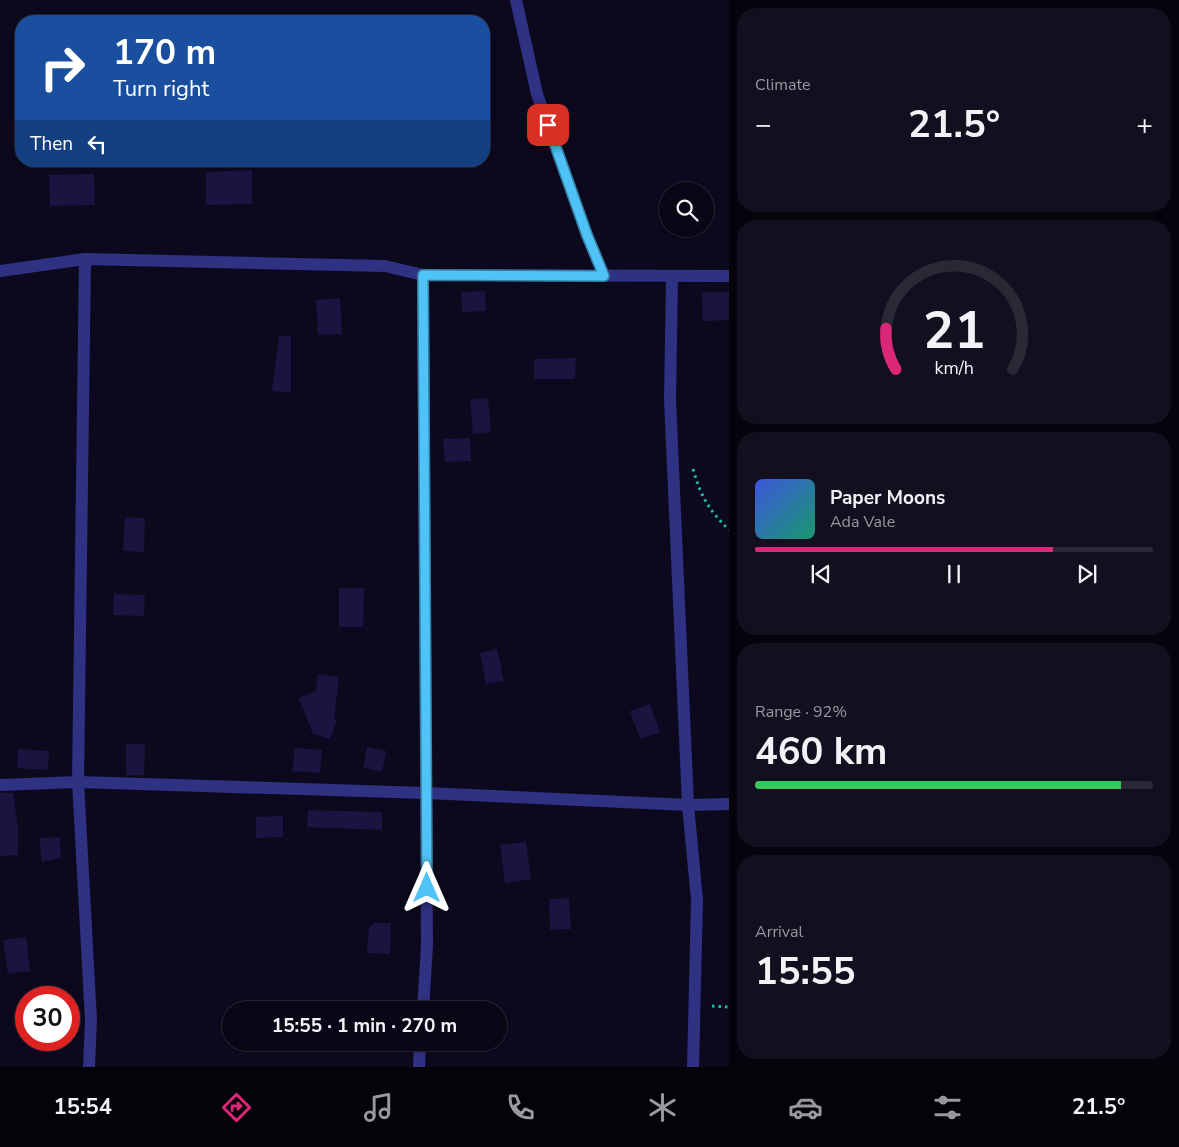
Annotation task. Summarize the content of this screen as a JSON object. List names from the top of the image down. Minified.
{"page":{"tile":["Climate",["Range · 92%","460 km"],["Arrival","15:55"]],"turn":["170 m","Turn right"],"heat":["−","21.5°","+"],"then":"Then","song":["Paper Moons","Ada Vale"],"limit":"30","trip":"15:55 · 1 min · 270 m","tabs":["15:54","21.5°"],"gauge":["21","km/h"]}}
